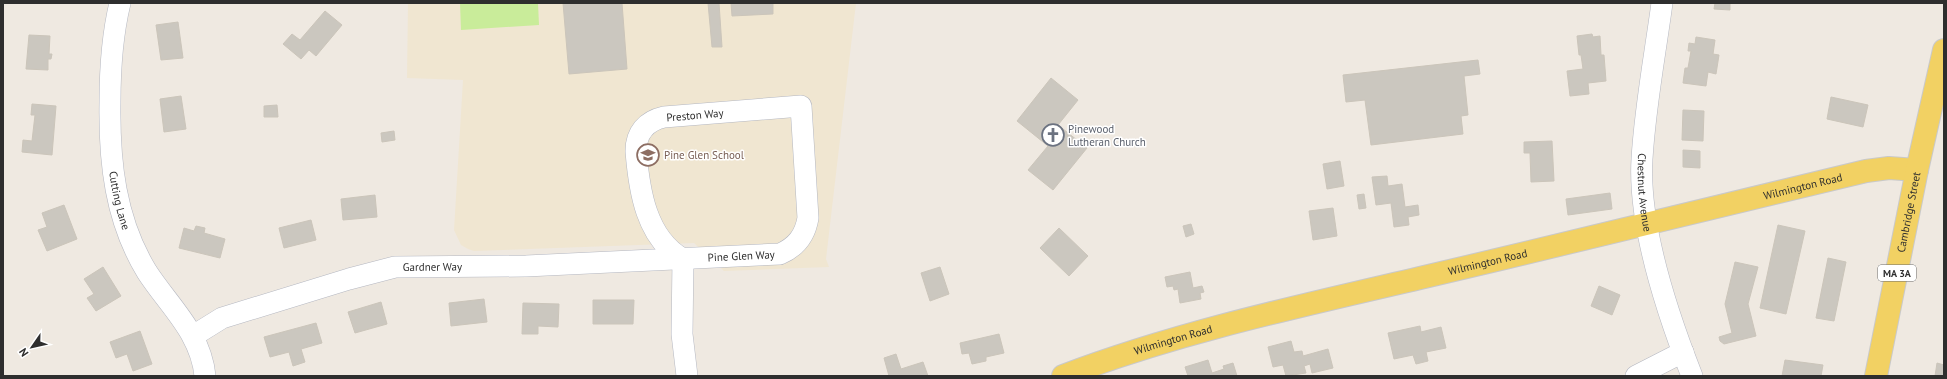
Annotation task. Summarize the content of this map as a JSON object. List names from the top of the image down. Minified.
{"streets":{"main road":["Wilmington Road","Cambridge Street","MA 3A"],"street":["Preston Way","Chestnut Avenue","Cutting Lane","Pine Glen Way","Gardner Way"]},"crossings":[["Preston Way","Pine Glen Way"],["Preston Way","Gardner Way"],["Wilmington Road","Chestnut Avenue"],["Wilmington Road","Cambridge Street"],["Cutting Lane","Gardner Way"],["Pine Glen Way","Gardner Way"]],"places":{"church":["Pinewood Lutheran Church"],"school or university":["Pine Glen School"]},"north":"bottom left"}
